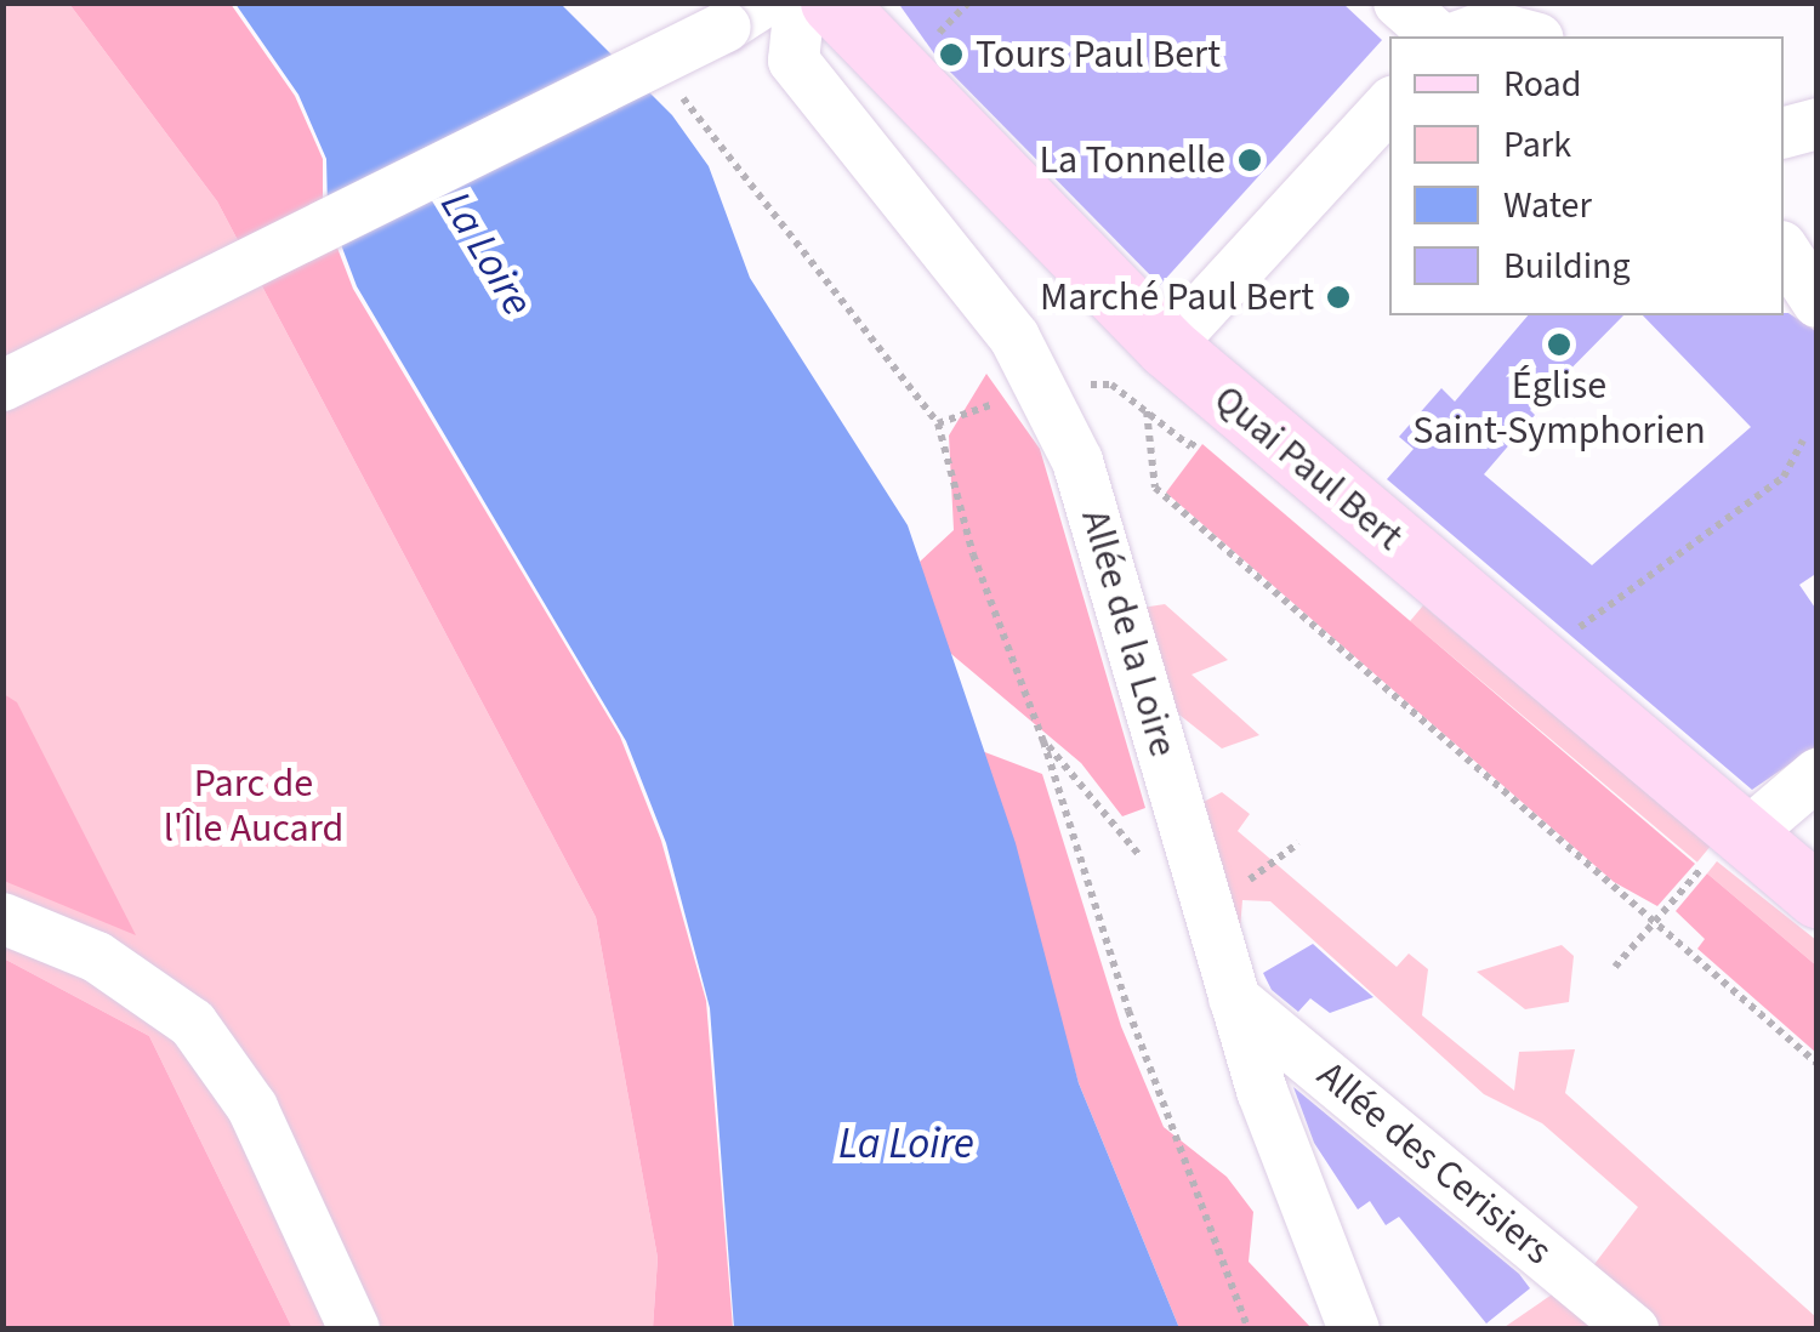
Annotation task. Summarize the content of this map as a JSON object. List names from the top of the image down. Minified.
{"streets":{"main road":["Quai Paul Bert"],"street":["Allée de la Loire","Allée des Cerisiers"]},"crossings":[["Allée de la Loire","Allée des Cerisiers"]],"water":["La Loire"],"parks":["Parc de l'Île Aucard"],"places":["Tours Paul Bert","La Tonnelle","Marché Paul Bert","Église Saint-Symphorien"],"legend":["Road","Park","Water","Building"]}
